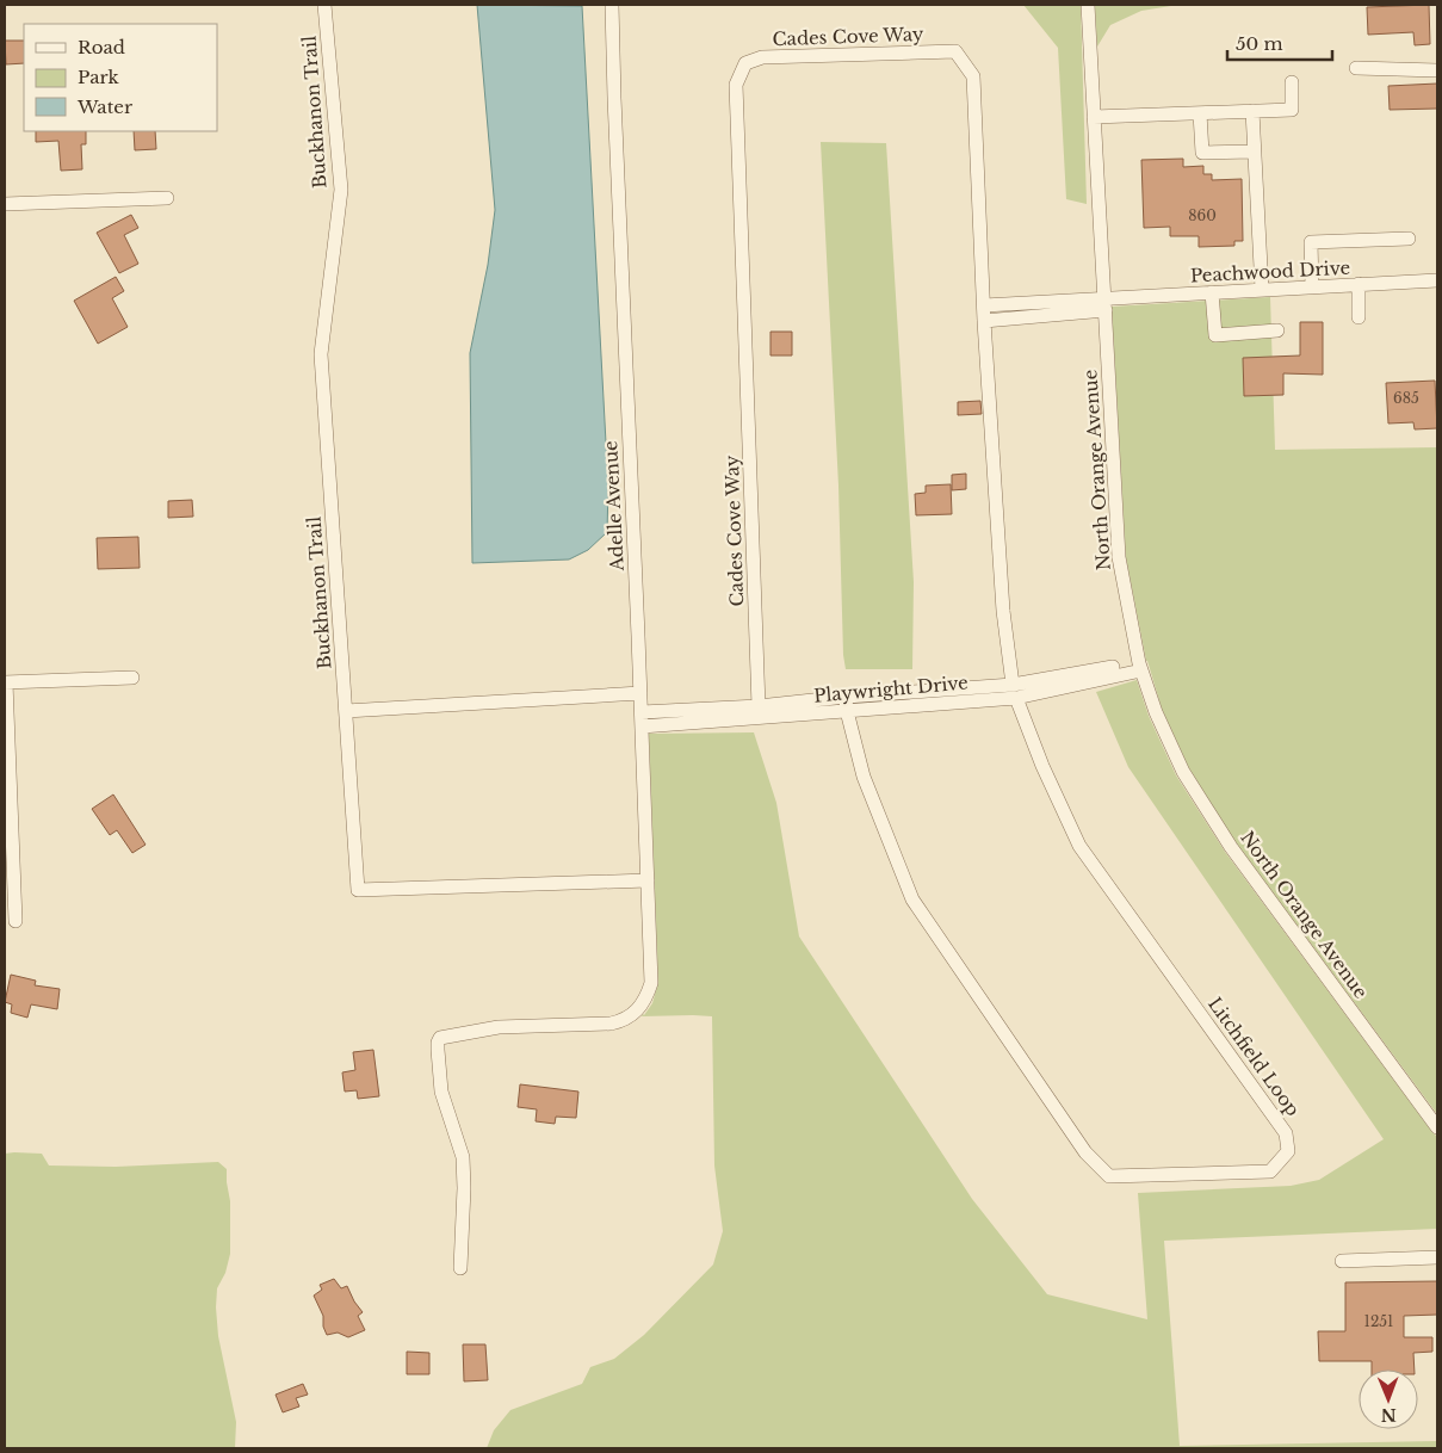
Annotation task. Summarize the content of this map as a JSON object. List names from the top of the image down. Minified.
{"streets":{"street":["Cades Cove Way","Buckhanon Trail","Peachwood Drive","North Orange Avenue","Adelle Avenue","Playwright Drive","Litchfield Loop"]},"crossings":[["Cades Cove Way","Playwright Drive"],["Cades Cove Way","Litchfield Loop"],["Buckhanon Trail","Adelle Avenue"],["Peachwood Drive","North Orange Avenue"],["North Orange Avenue","Playwright Drive"],["Adelle Avenue","Playwright Drive"],["Playwright Drive","Litchfield Loop"]],"house_numbers":["860","685","1251"],"legend":["Road","Park","Water"],"scale_bar":"50 m","north":"bottom"}
